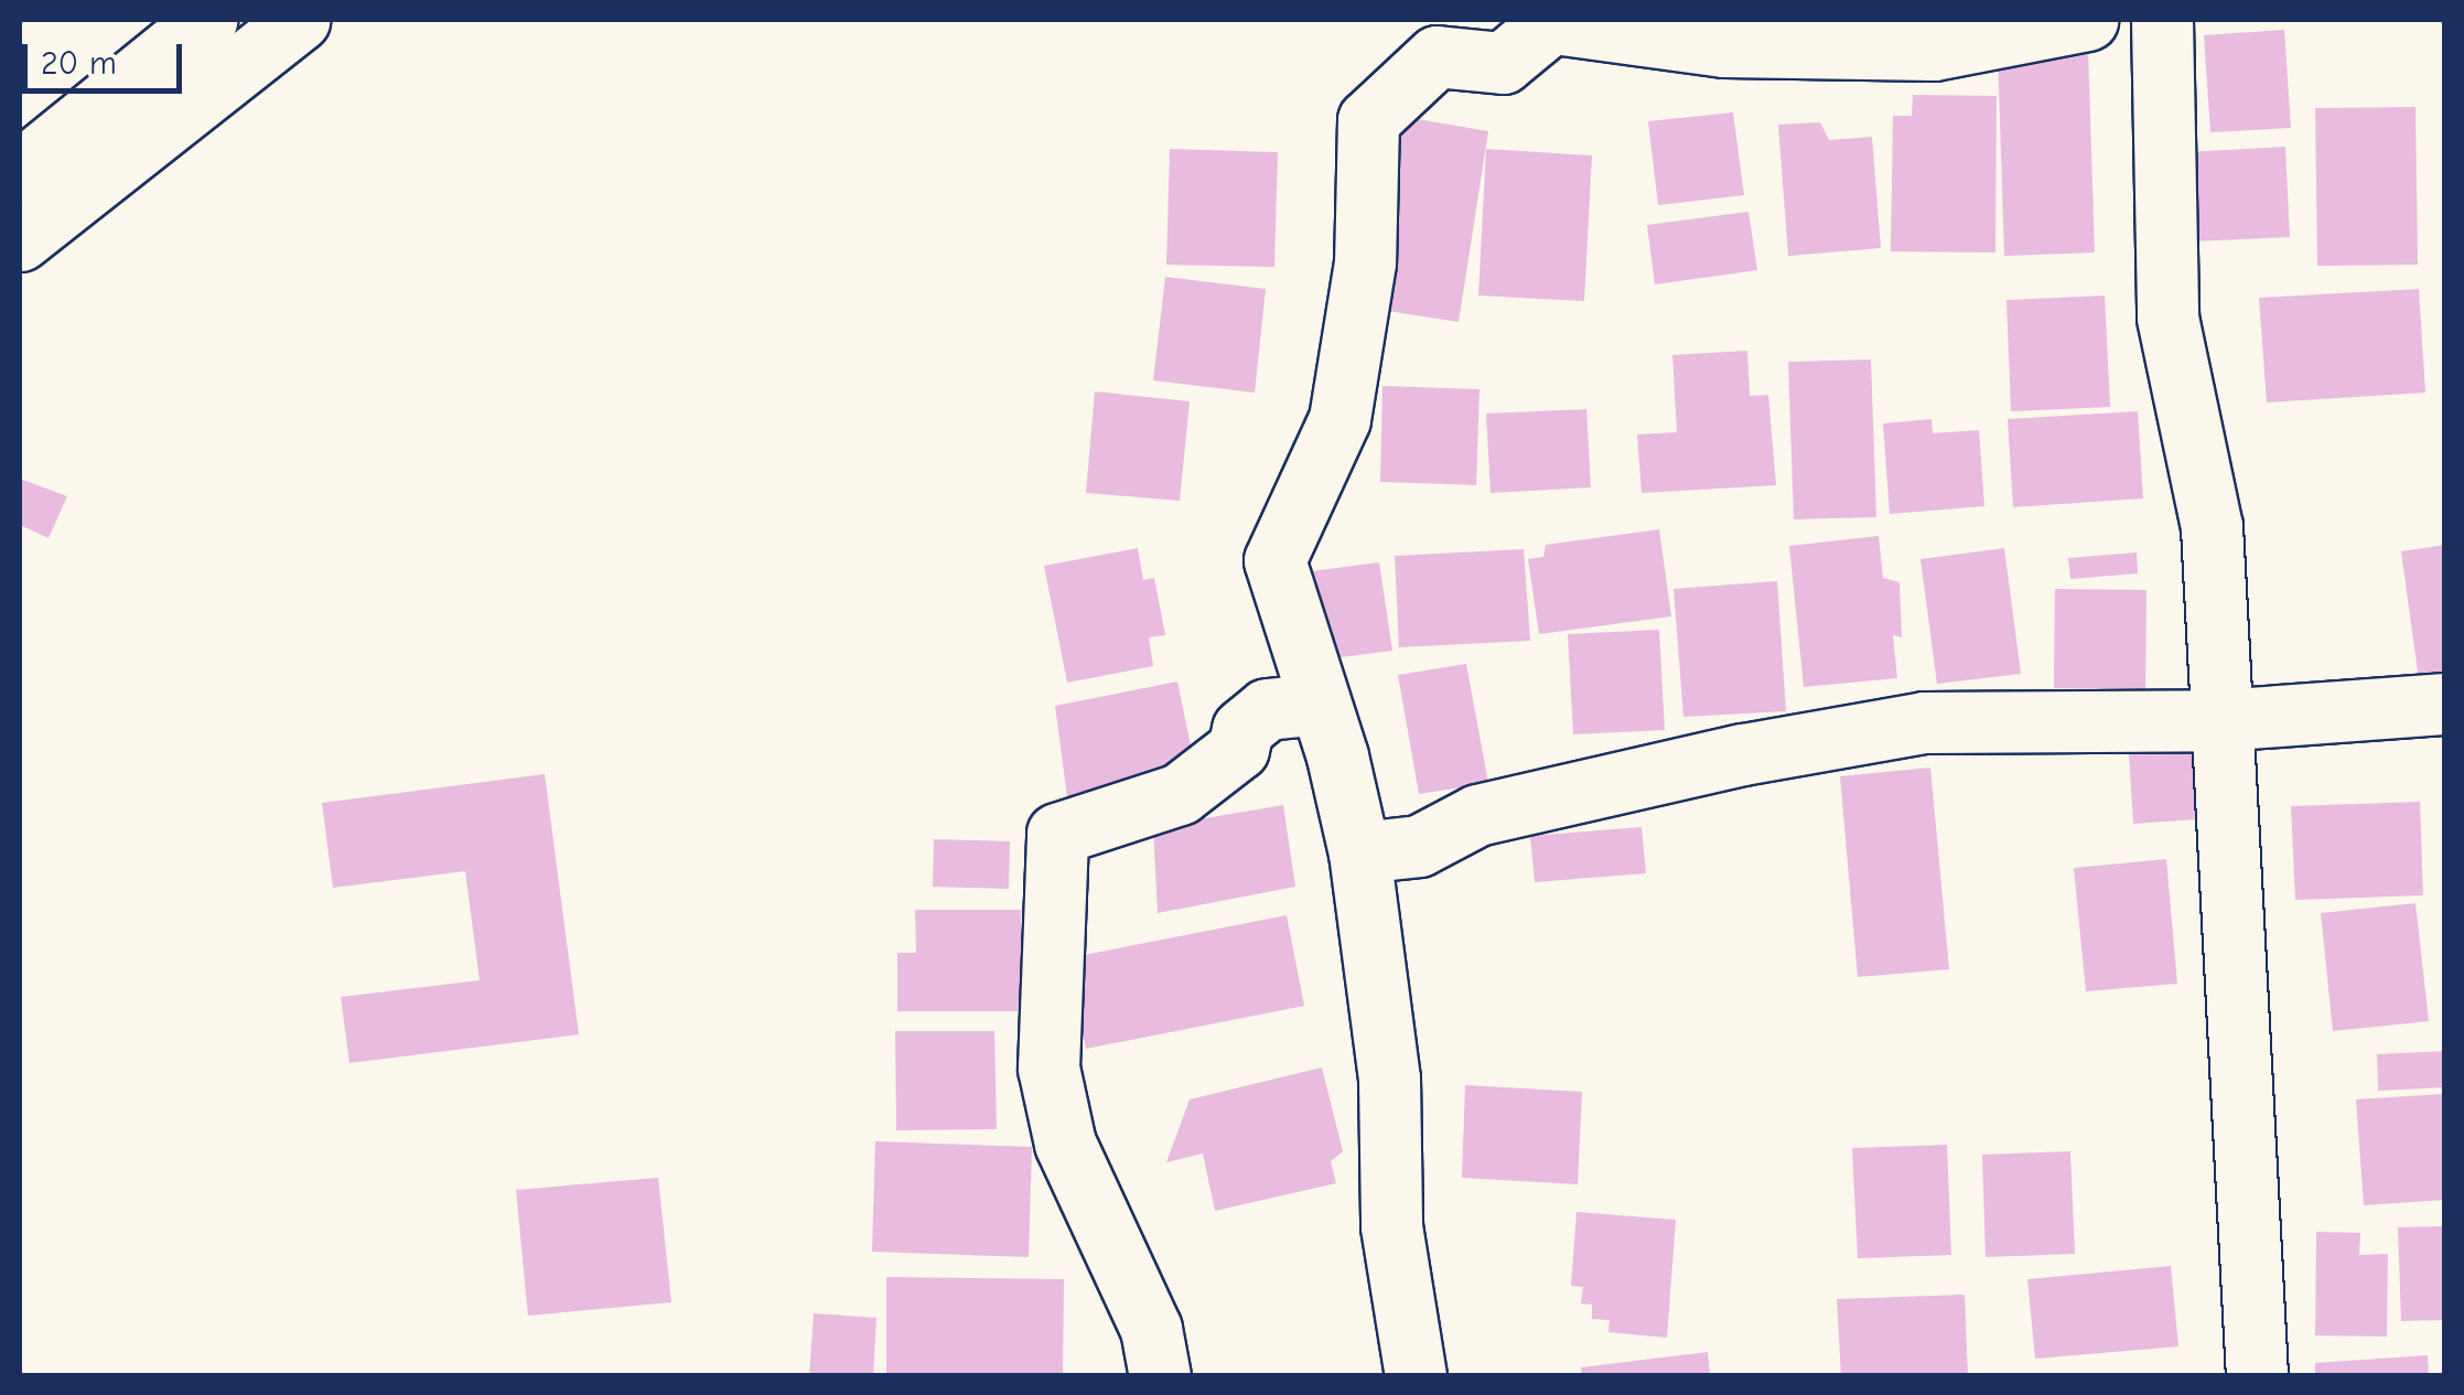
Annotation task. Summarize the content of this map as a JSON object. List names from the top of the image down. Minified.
{"scale_bar":"20 m"}
